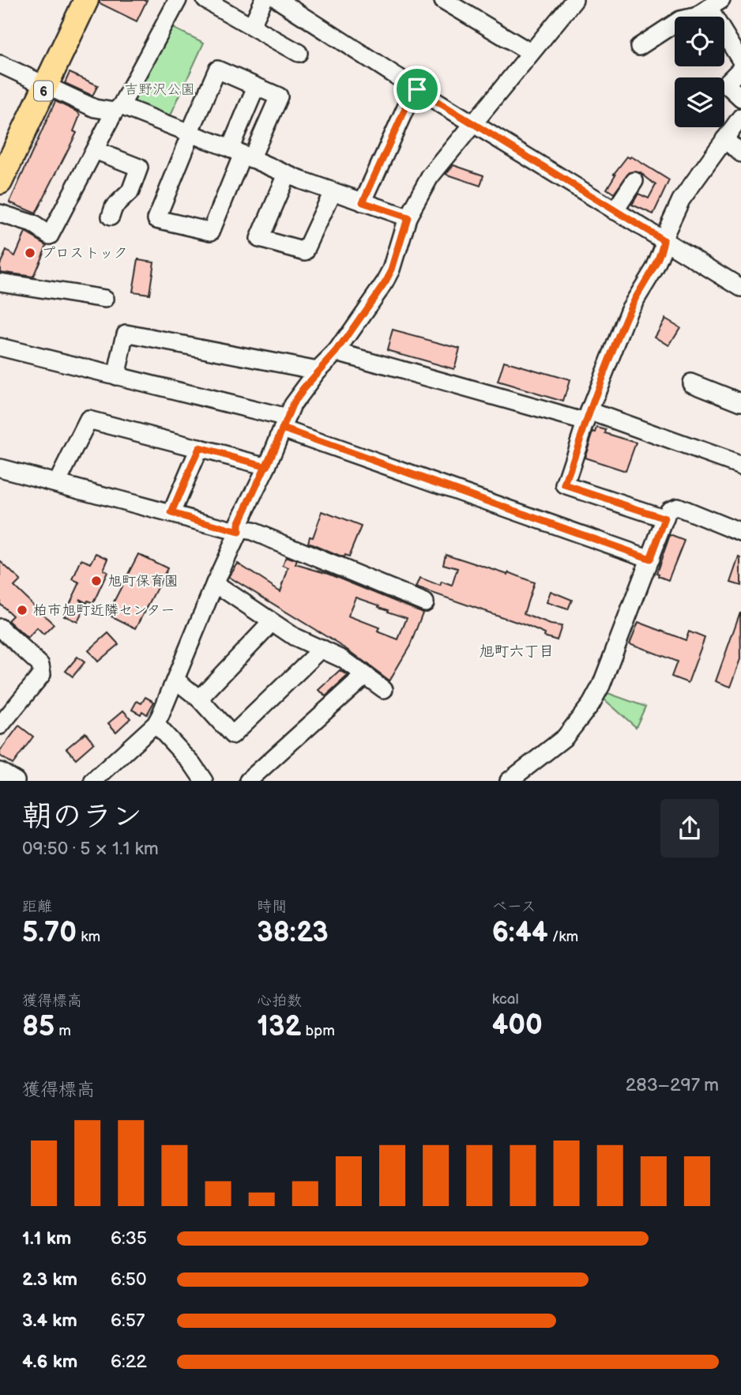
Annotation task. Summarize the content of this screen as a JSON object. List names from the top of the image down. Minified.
{"streets":{"highway":["6"]},"districts":["旭町六丁目"],"parks":["吉野沢公園"],"places":["プロストック","旭町保育園","柏市旭町近隣センター"],"page":{"heading":["朝のラン","09:50 · 5 × 1.1 km"],"stats":[["距離","5.70 km"],["時間","38:23"],["ペース","6:44 /km"],["獲得標高","85 m"],["心拍数","132 bpm"],["kcal","400"]],"chart":["獲得標高","283–297 m"],"list":[{"name":"1.1 km","note":"6:35"},{"name":"2.3 km","note":"6:50"},{"name":"3.4 km","note":"6:57"},{"name":"4.6 km","note":"6:22"}]}}
